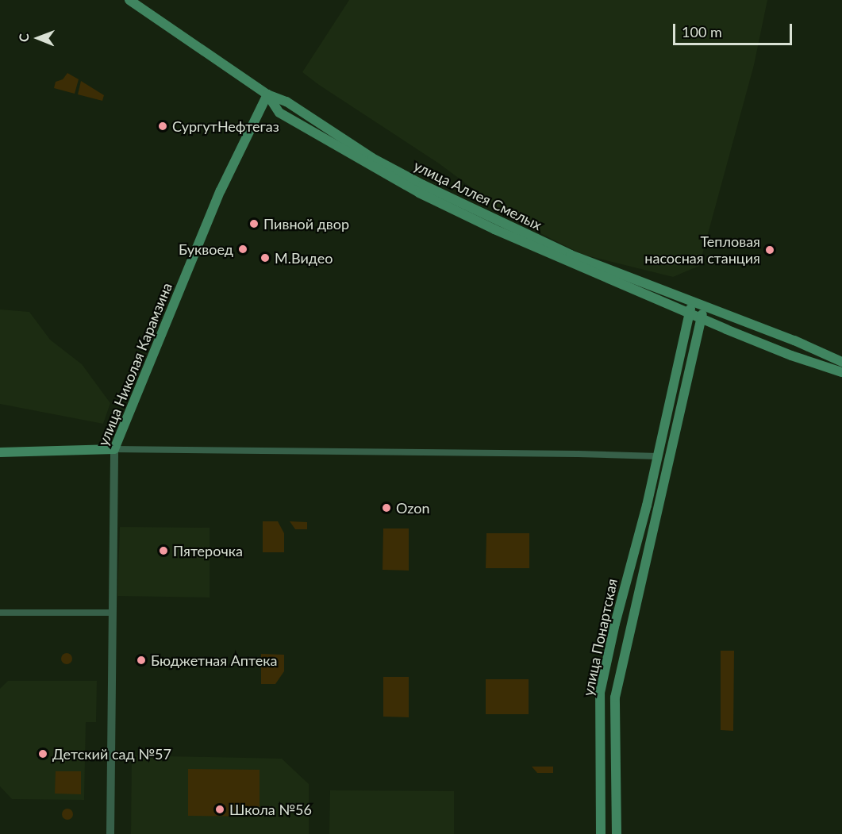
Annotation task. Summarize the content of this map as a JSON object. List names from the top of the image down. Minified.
{"streets":{"main road":["улица Аллея Смелых","улица Николая Карамзина","улица Понартская"]},"crossings":[["улица Аллея Смелых","улица Николая Карамзина"],["улица Аллея Смелых","улица Понартская"]],"places":["СургутНефтегаз","Пивной двор","Буквоед","Тепловая насосная станция","M.Видео","Ozon","Пятерочка","Бюджетная Аптека","Детский сад №57","Школа №56"],"scale_bar":"100 m","north":"left"}
